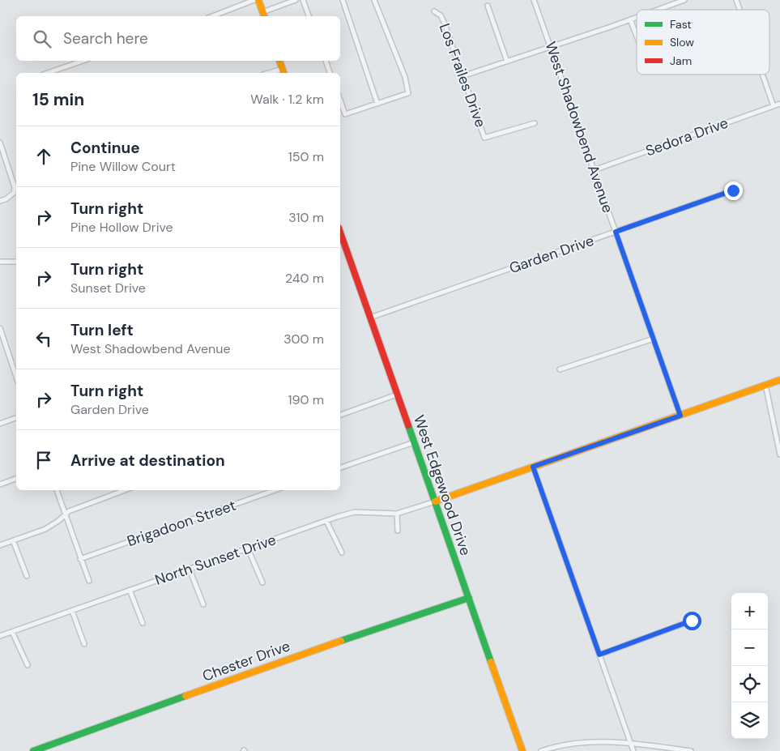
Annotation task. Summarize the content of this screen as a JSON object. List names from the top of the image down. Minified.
{"streets":{"street":["Los Frailes Drive","West Shadowbend Avenue","Sedora Drive","Garden Drive","West Edgewood Drive","Brigadoon Street","North Sunset Drive","Chester Drive"]},"crossings":[["West Shadowbend Avenue","Sedora Drive"],["West Shadowbend Avenue","Garden Drive"],["Garden Drive","West Edgewood Drive"],["West Edgewood Drive","North Sunset Drive"],["West Edgewood Drive","Chester Drive"]],"legend":["Fast","Slow","Jam"],"page":{"search":"Search here","heading":["15 min","Walk · 1.2 km"],"list":[["Continue","Pine Willow Court","150 m"],["Turn right","Pine Hollow Drive","310 m"],["Turn right","Sunset Drive","240 m"],["Turn left","West Shadowbend Avenue","300 m"],["Turn right","Garden Drive","190 m"],"Arrive at destination"],"map_buttons":["+","−"]}}
